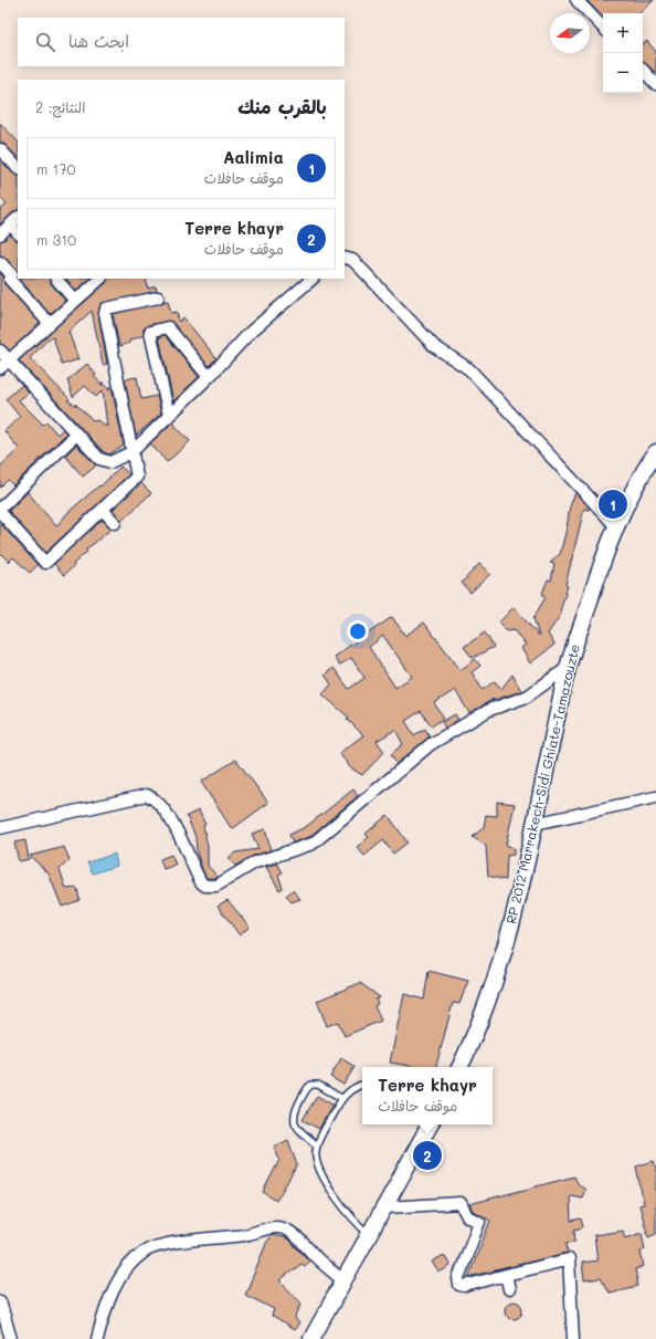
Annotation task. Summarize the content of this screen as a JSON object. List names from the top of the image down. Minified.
{"streets":{"street":["RP 2012 Marrakech-Sidi Ghiate-Tamazouzte"]},"north":"left","page":{"map_buttons":["+","−"],"search":"ابحث هنا","heading":["بالقرب منك","النتائج: 2"],"list":[{"mark":"1","name":"Aalimia","note":"موقف حافلات","value":"170 m"},{"mark":"2","name":"Terre khayr","note":"موقف حافلات","value":"310 m"}],"pins":["1","2"],"popup":["Terre khayr","موقف حافلات"]}}
